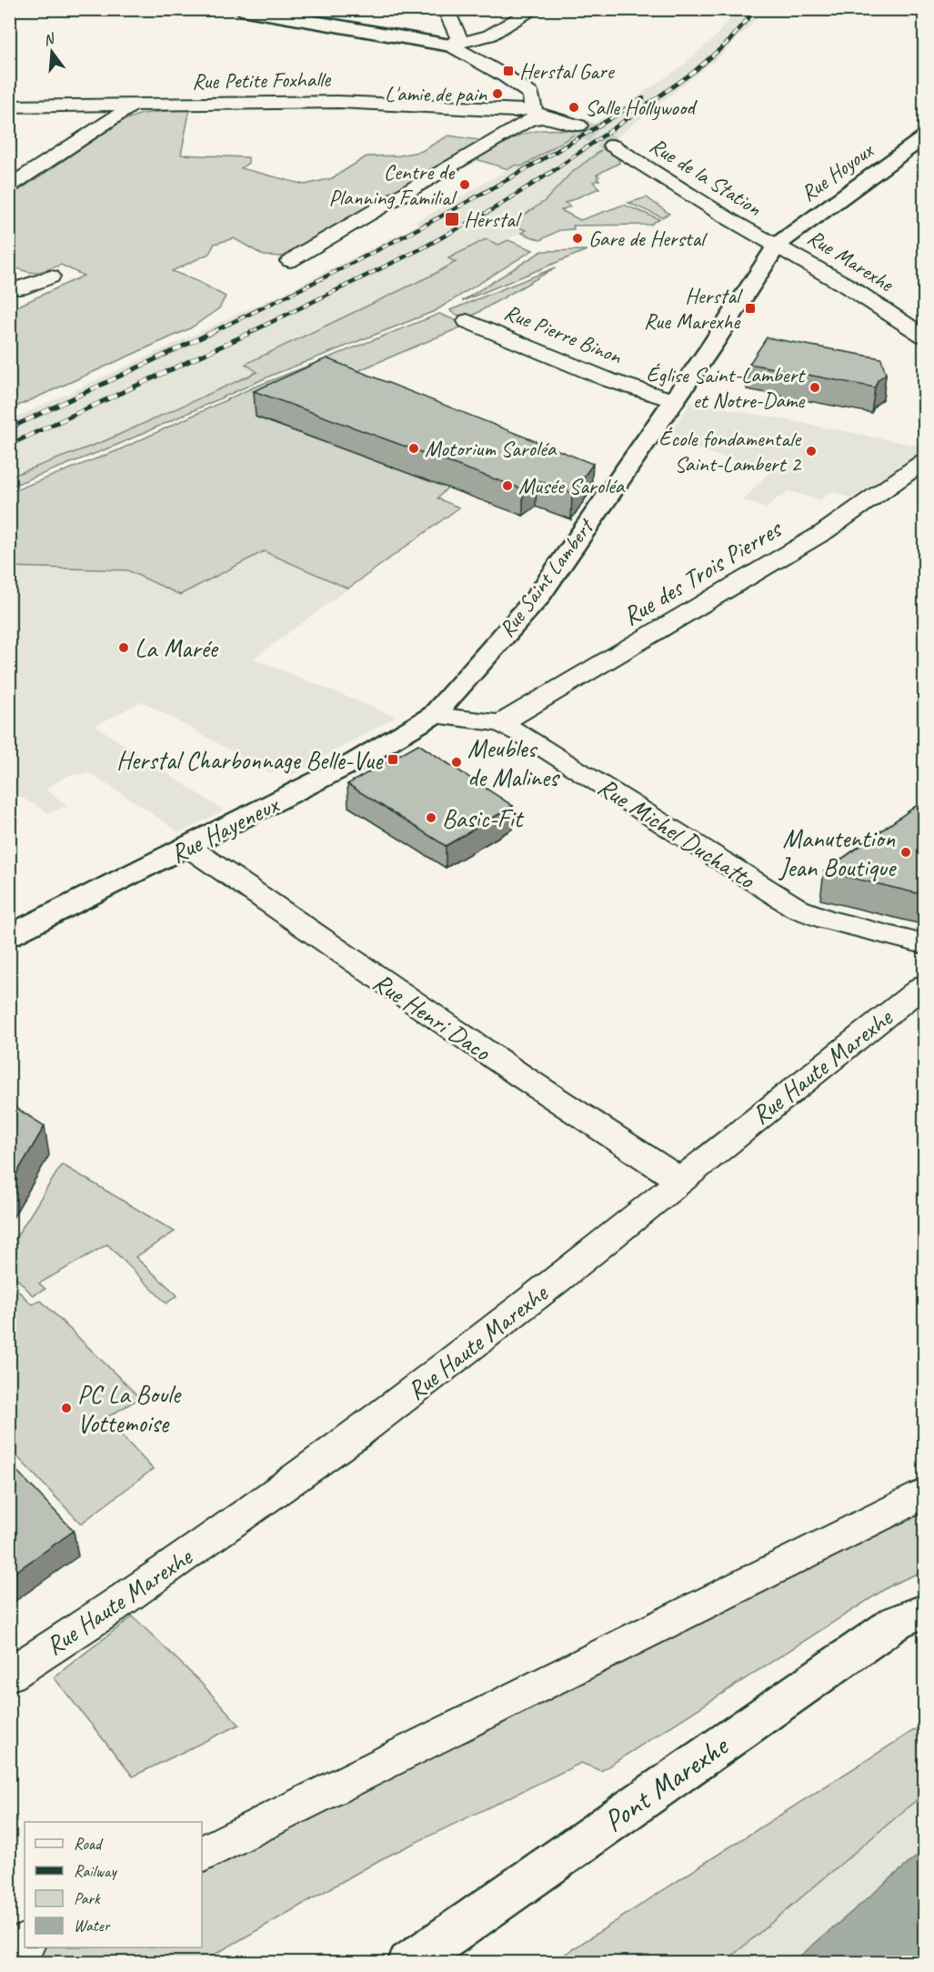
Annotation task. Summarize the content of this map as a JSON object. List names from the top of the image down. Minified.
{"streets":{"street":["Rue Petite Foxhalle","Rue Hoyoux","Rue de la Station","Rue Marexhe","Rue Pierre Binon","Rue des Trois Pierres","Rue Saint Lambert","Rue Hayeneux","Rue Michel Duchatto","Rue Henri Daco","Rue Haute Marexhe","Pont Marexhe"]},"crossings":[["Rue Hoyoux","Rue de la Station"],["Rue Hoyoux","Rue Marexhe"],["Rue Hoyoux","Rue Saint Lambert"],["Rue de la Station","Rue Marexhe"],["Rue de la Station","Rue Saint Lambert"],["Rue Marexhe","Rue Saint Lambert"],["Rue Pierre Binon","Rue Saint Lambert"],["Rue des Trois Pierres","Rue Michel Duchatto"],["Rue Saint Lambert","Rue Hayeneux"],["Rue Saint Lambert","Rue Michel Duchatto"],["Rue Hayeneux","Rue Michel Duchatto"],["Rue Hayeneux","Rue Henri Daco"],["Rue Henri Daco","Rue Haute Marexhe"]],"places":{"transit":["Herstal Gare","Herstal","Herstal Rue Marexhe","Herstal Charbonnage Belle-Vue"],"other":["L'amie de pain","Salle Hollywood","Centre de Planning Familial","Gare de Herstal","Église Saint-Lambert et Notre-Dame","Motorium Saroléa","École fondamentale Saint-Lambert 2","Musée Saroléa","La Marée","Meubles de Malines","Basic-Fit","Manutention Jean Boutique","PC La Boule Vottemoise"]},"legend":["Road","Railway","Park","Water"],"north":"top"}
